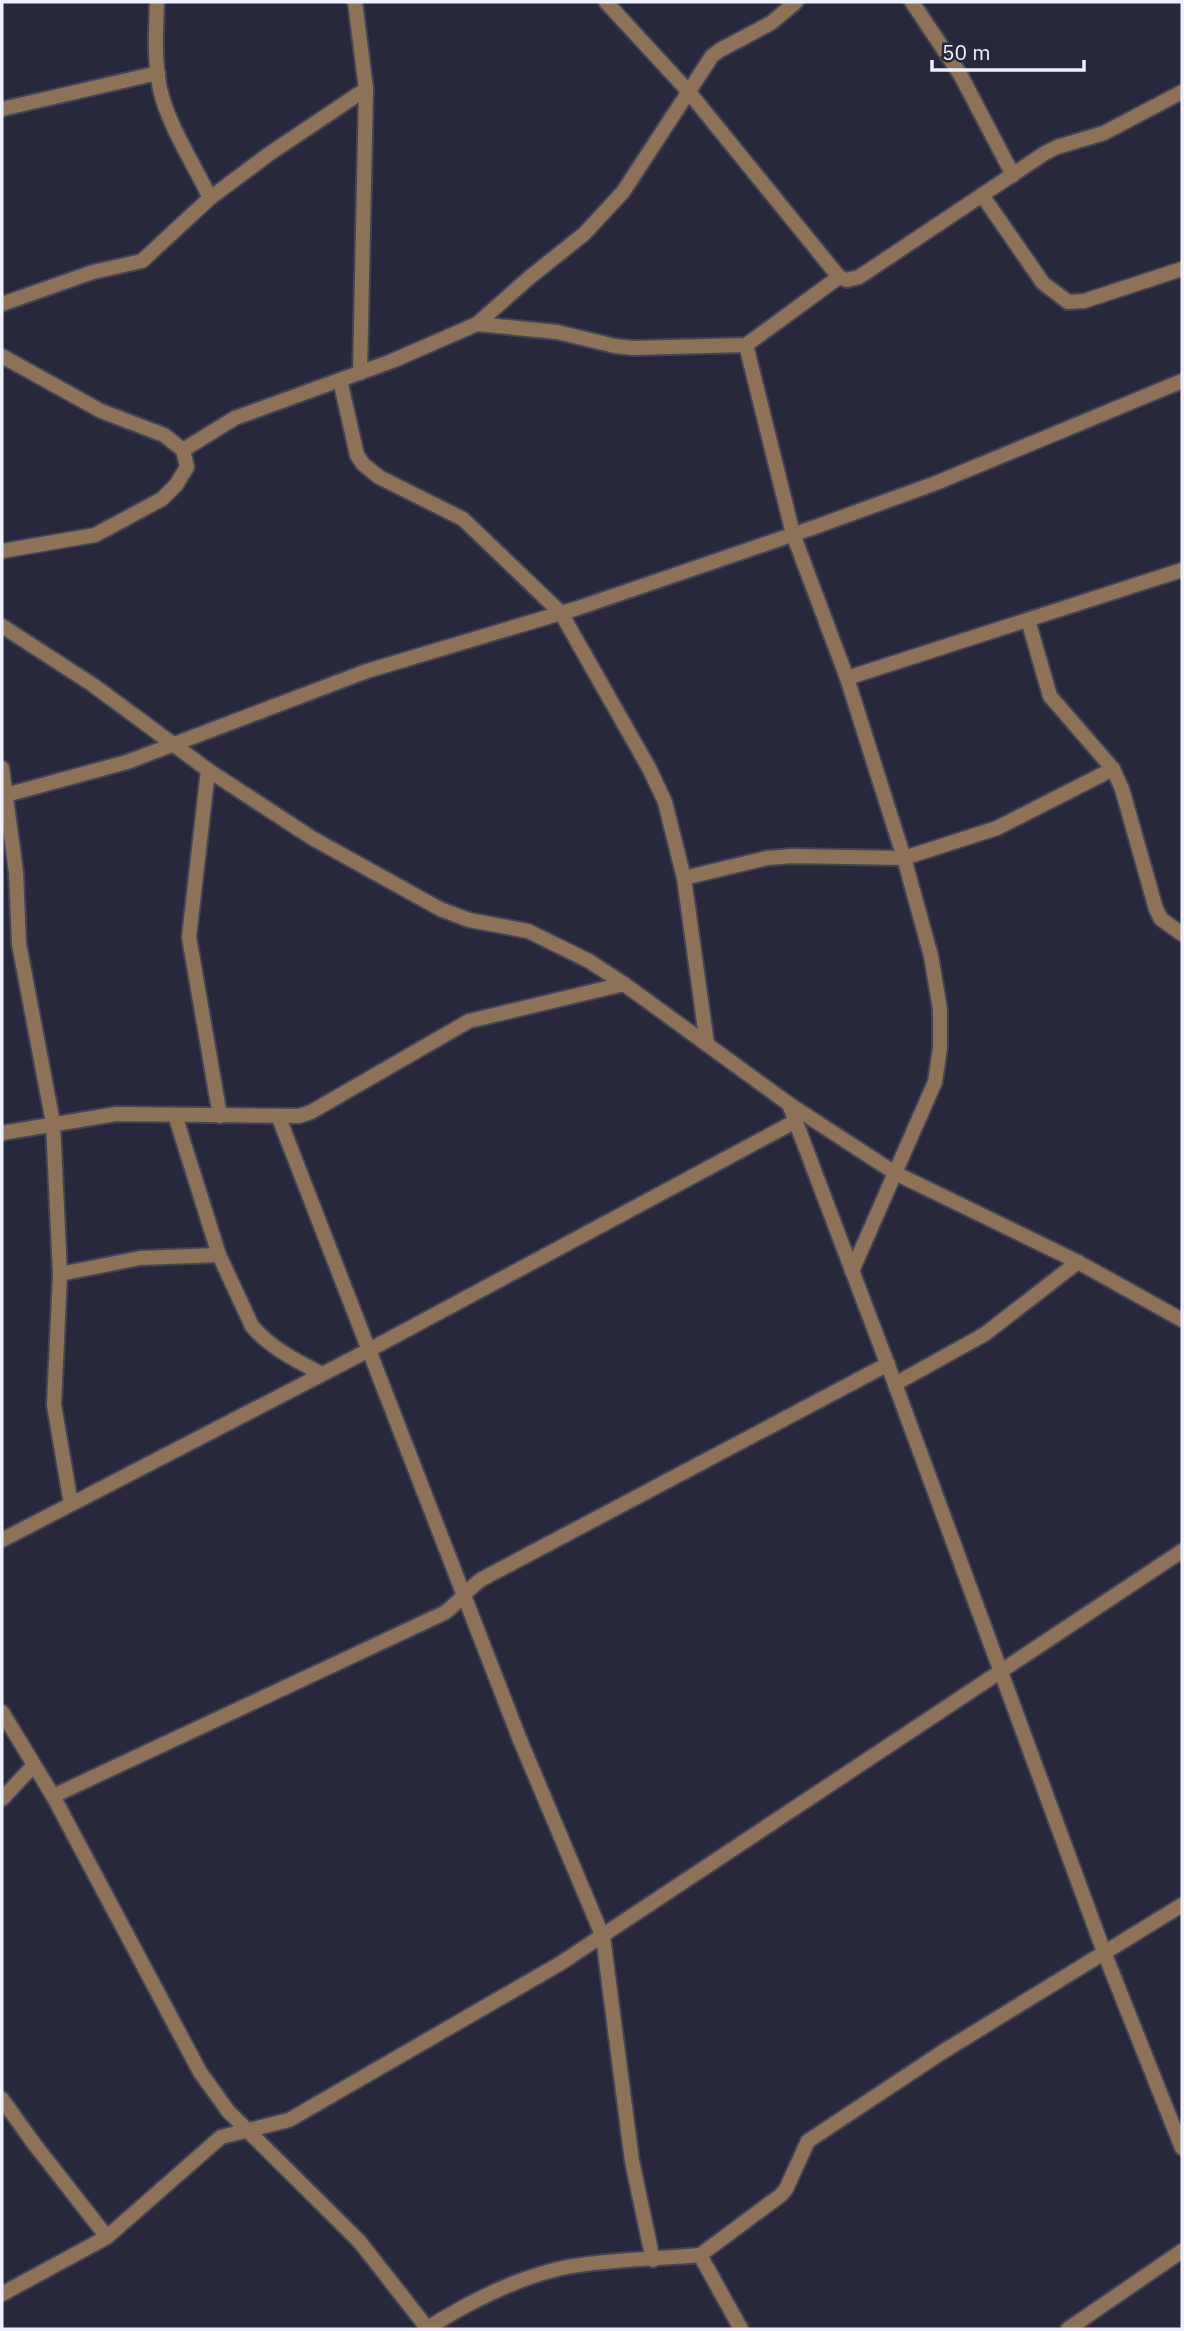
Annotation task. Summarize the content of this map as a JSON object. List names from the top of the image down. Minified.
{"scale_bar":"50 m"}
